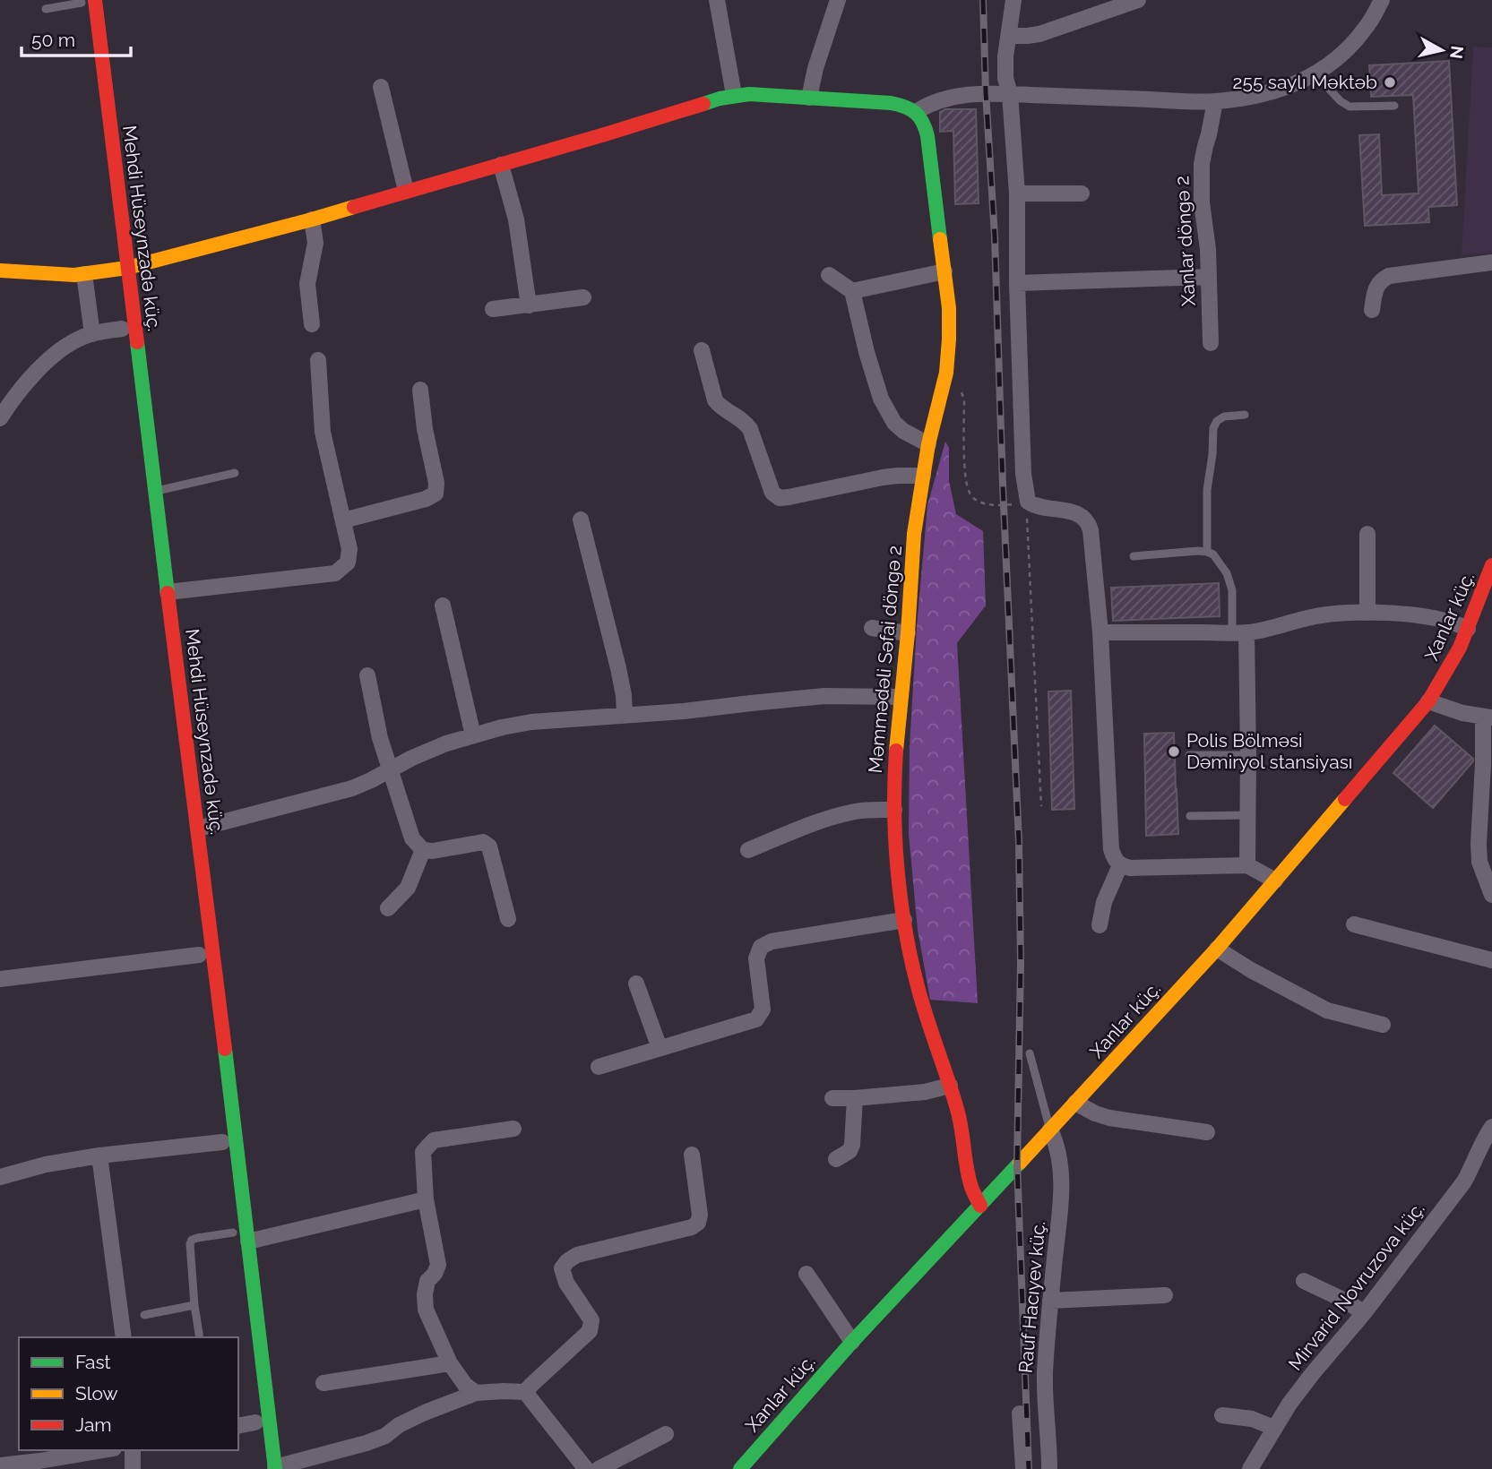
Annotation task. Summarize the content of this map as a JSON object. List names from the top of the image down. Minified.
{"streets":{"main road":["Mehdi Hüseynzadə küç.","Xanlar küç.","Məmmədəli Səfai döngə 2"],"street":["Xanlar döngə 2","Mirvarid Novruzova küç.","Rauf Hacıyev küç."]},"crossings":[["Xanlar küç.","Məmmədəli Səfai döngə 2"],["Xanlar küç.","Rauf Hacıyev küç."]],"places":["255 saylı Məktəb","Polis Bölməsi Dəmiryol stansiyası"],"legend":["Fast","Slow","Jam"],"scale_bar":"50 m","north":"right"}
